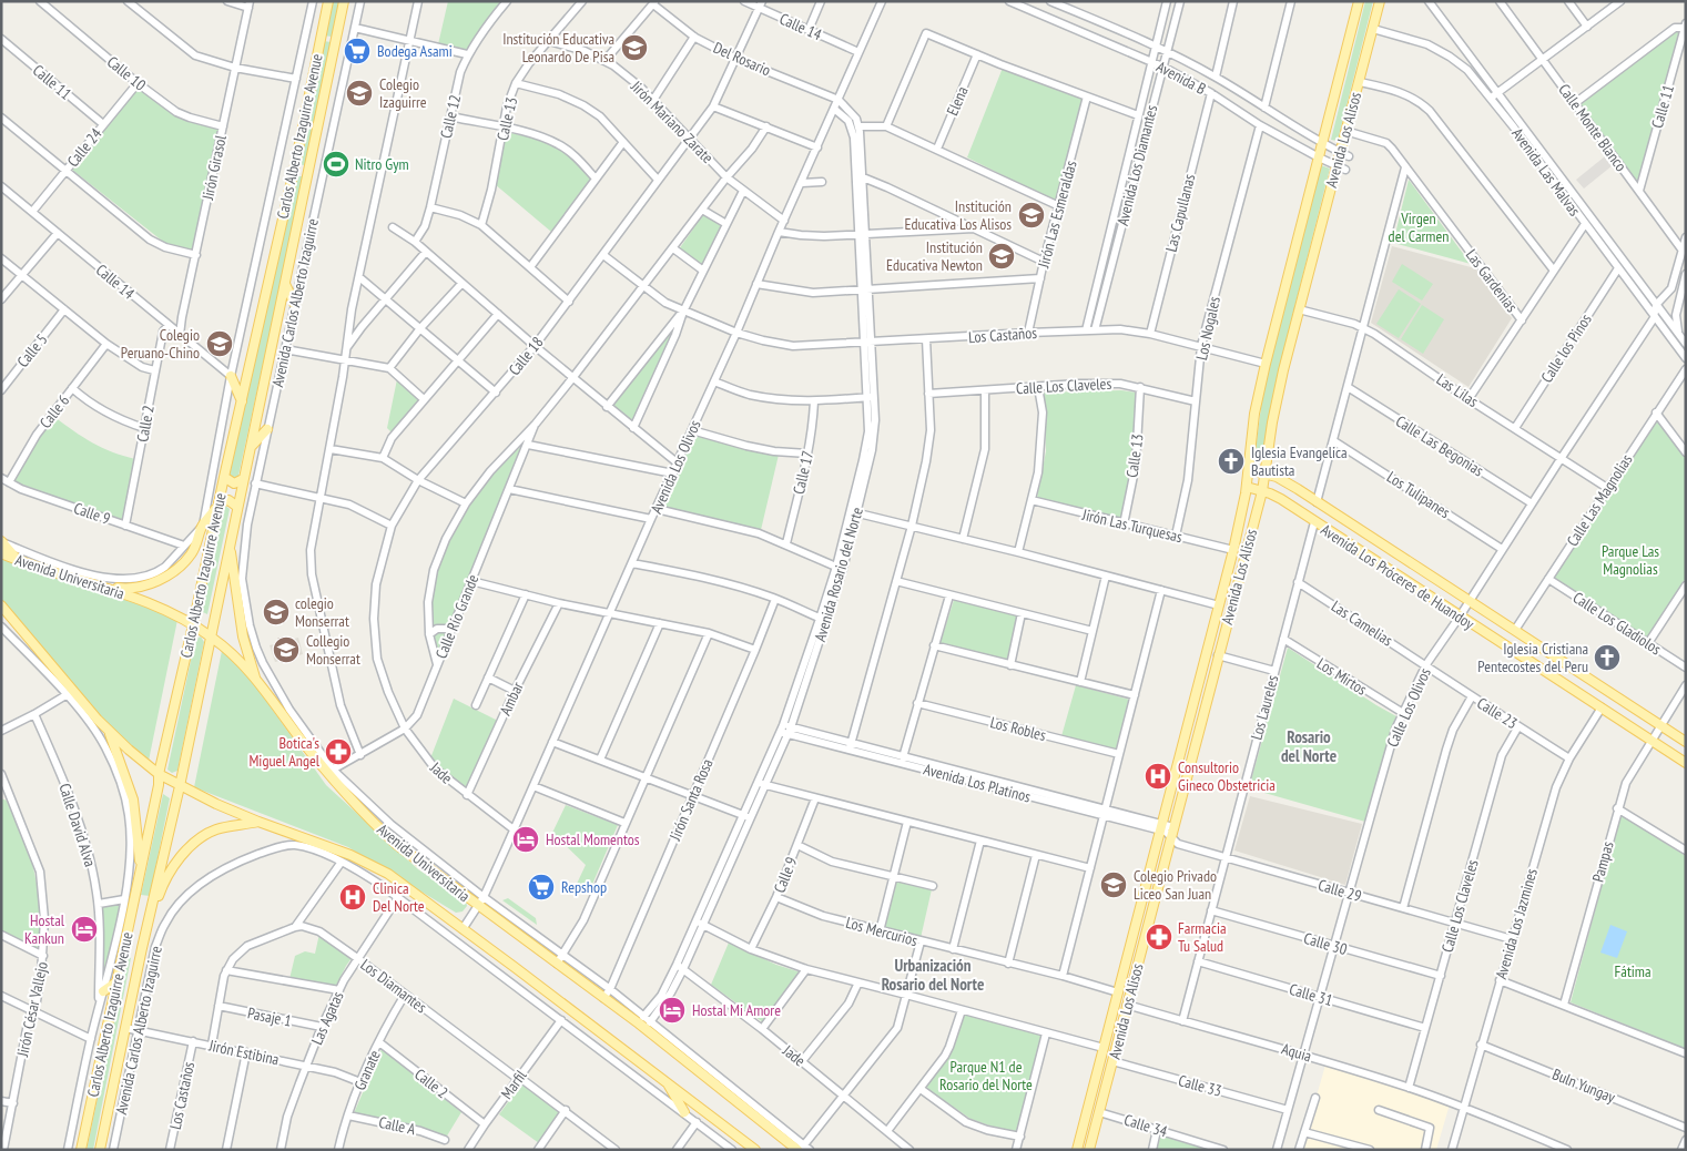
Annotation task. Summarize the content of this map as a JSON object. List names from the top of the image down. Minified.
{"streets":{"main road":["Carlos Alberto Izaguirre Avenue","Avenida Los Alisos","Avenida Universitaria","Avenida Los Próceres de Huandoy"],"street":["Calle 14","Del Rosario","Calle 10","Avenida B","Calle 11","Elena","Calle 12","Calle 13","Jirón Mariano Zarate","Calle Monte Blanco","Calle 24","Avenida Los Diamantes","Jirón Girasol","Avenida Las Malvas","Las Capullanas","Jirón Las Esmeraldas","Las Gardenias","Avenida Carlos Alberto Izaguirre","Los Nogales","Los Castaños","Calle los Pinos","Calle 5","Calle 18","Calle Los Claveles","Las Lilas","Calle 6","Calle 2","Calle Las Begonias","Avenida Los Olivos","Calle 17","Los Tulipanes","Calle Las Magnolias","Calle 9","Jirón Las Turquesas","Avenida Rosario del Norte","Calle Río Grande","Las Camelias","Calle Los Gladiolos","Los Mirtos","Ambar","Los Laureles","Calle Los Olivos","Calle 23","Los Robles","Jade","Avenida Los Platinos","Jirón Santa Rosa","Calle David Alva","Pampas","Calle 29","Avenida Los Jazmines","Los Mercurios","Calle 30","Los Diamantes","Calle 31","Jirón César Vallejo","Pasaje 1","Las Agatas","Jirón Estibina","Aquia","Granate","Marfil","Calle 33","Buln Yungay","Calle A","Calle 34"]},"crossings":[["Calle 14","Calle 24"],["Calle 14","Jirón Girasol"],["Calle 14","Calle 18"],["Calle 14","Calle 2"],["Calle 14","Avenida Los Olivos"],["Del Rosario","Calle 18"],["Del Rosario","Avenida Los Olivos"],["Calle 10","Calle 24"],["Calle 10","Jirón Girasol"],["Avenida B","Avenida Los Alisos"],["Avenida B","Avenida Los Diamantes"],["Avenida B","Las Capullanas"],["Avenida B","Los Nogales"],["Calle 11","Calle Monte Blanco"],["Calle 11","Calle 24"],["Calle 13","Jirón Mariano Zarate"],["Calle 13","Calle Los Claveles"],["Calle 13","Jirón Las Turquesas"],["Jirón Mariano Zarate","Calle 18"],["Jirón Mariano Zarate","Avenida Los Olivos"],["Carlos Alberto Izaguirre Avenue","Avenida Universitaria"],["Carlos Alberto Izaguirre Avenue","Jirón Estibina"],["Avenida Los Alisos","Avenida Las Malvas"],["Avenida Los Alisos","Las Gardenias"],["Avenida Los Alisos","Los Castaños"],["Avenida Los Alisos","Las Lilas"],["Avenida Los Alisos","Jirón Las Turquesas"],["Avenida Los Alisos","Avenida Los Próceres de Huandoy"],["Avenida Los Alisos","Avenida Los Platinos"],["Avenida Los Alisos","Calle 29"],["Avenida Los Alisos","Los Mercurios"],["Avenida Los Alisos","Aquia"],["Avenida Los Alisos","Calle 33"],["Avenida Los Alisos","Calle 34"],["Avenida Los Diamantes","Los Castaños"],["Avenida Las Malvas","Calle los Pinos"],["Avenida Las Malvas","Calle Los Olivos"],["Las Capullanas","Los Castaños"],["Jirón Las Esmeraldas","Los Castaños"],["Avenida Carlos Alberto Izaguirre","Avenida Universitaria"],["Avenida Carlos Alberto Izaguirre","Jirón Estibina"],["Los Nogales","Los Castaños"],["Los Nogales","Calle Los Claveles"],["Los Nogales","Jirón Las Turquesas"],["Los Castaños","Calle 18"],["Los Castaños","Avenida Los Olivos"],["Los Castaños","Avenida Rosario del Norte"],["Los Castaños","Jirón Estibina"],["Calle los Pinos","Las Lilas"],["Calle 18","Calle Río Grande"],["Calle 18","Jade"],["Calle Los Claveles","Calle 23"],["Calle Los Claveles","Calle 29"],["Calle Los Claveles","Calle 30"],["Calle Los Claveles","Calle 31"],["Calle Los Claveles","Aquia"],["Las Lilas","Calle Las Magnolias"],["Las Lilas","Calle Los Olivos"],["Calle 6","Calle 9"],["Calle 2","Calle 9"],["Calle 2","Granate"],["Calle 2","Marfil"],["Calle Las Begonias","Calle Los Olivos"],["Avenida Los Olivos","Avenida Rosario del Norte"],["Avenida Los Olivos","Avenida Universitaria"],["Avenida Los Olivos","Jade"],["Los Tulipanes","Calle Los Olivos"],["Calle Las Magnolias","Avenida Los Próceres de Huandoy"],["Calle Las Magnolias","Calle Los Gladiolos"],["Calle 9","Avenida Universitaria"],["Calle 9","Los Mercurios"],["Avenida Rosario del Norte","Avenida Universitaria"],["Avenida Rosario del Norte","Jade"],["Avenida Rosario del Norte","Avenida Los Platinos"],["Avenida Universitaria","Calle Río Grande"],["Avenida Universitaria","Jirón Santa Rosa"],["Avenida Universitaria","Calle David Alva"],["Avenida Los Próceres de Huandoy","Los Laureles"],["Avenida Los Próceres de Huandoy","Calle Los Olivos"],["Avenida Los Próceres de Huandoy","Pampas"],["Avenida Los Próceres de Huandoy","Avenida Los Jazmines"],["Calle Río Grande","Jade"],["Las Camelias","Los Laureles"],["Las Camelias","Calle Los Olivos"],["Las Camelias","Calle 23"],["Los Mirtos","Los Laureles"],["Los Mirtos","Calle Los Olivos"],["Ambar","Jade"],["Los Laureles","Calle 29"],["Los Laureles","Calle 30"],["Los Laureles","Calle 31"],["Los Laureles","Aquia"],["Calle Los Olivos","Calle 23"],["Calle Los Olivos","Calle 29"],["Calle Los Olivos","Calle 30"],["Calle Los Olivos","Calle 31"],["Calle Los Olivos","Aquia"],["Calle Los Olivos","Calle 33"],["Calle 23","Avenida Los Jazmines"],["Avenida Los Platinos","Calle 29"],["Calle 29","Avenida Los Jazmines"],["Avenida Los Jazmines","Aquia"],["Avenida Los Jazmines","Buln Yungay"],["Los Diamantes","Las Agatas"],["Los Diamantes","Granate"],["Los Diamantes","Marfil"],["Pasaje 1","Las Agatas"],["Las Agatas","Jirón Estibina"],["Jirón Estibina","Granate"],["Granate","Calle A"]],"districts":["Rosario del Norte","Urbanización Rosario del Norte"],"parks":["Virgen del Carmen","Parque Las Magnolias","Fátima","Parque N1 de Rosario del Norte"],"places":{"school or university":["Institución Educativa Leonardo De Pisa","Colegio Izaguirre","Institución Educativa Los Alisos","Institución Educativa Newton","Colegio Peruano-Chino","colegio Monserrat","Collegio Monserrat","Colegio Privado Liceo San Juan"],"supermarket":["Bodega Asami","Repshop"],"sports":["Nitro Gym"],"church":["Iglesia Evangelica Bautista","Iglesia Cristiana Pentecostes del Peru"],"pharmacy":["Botica's Miguel Angel","Farmacia Tu Salud"],"hospital":["Consultorio Gineco Obstetricia","Clinica Del Norte"],"hotel":["Hostal Momentos","Hostal Kankun","Hostal Mi Amore"]}}
